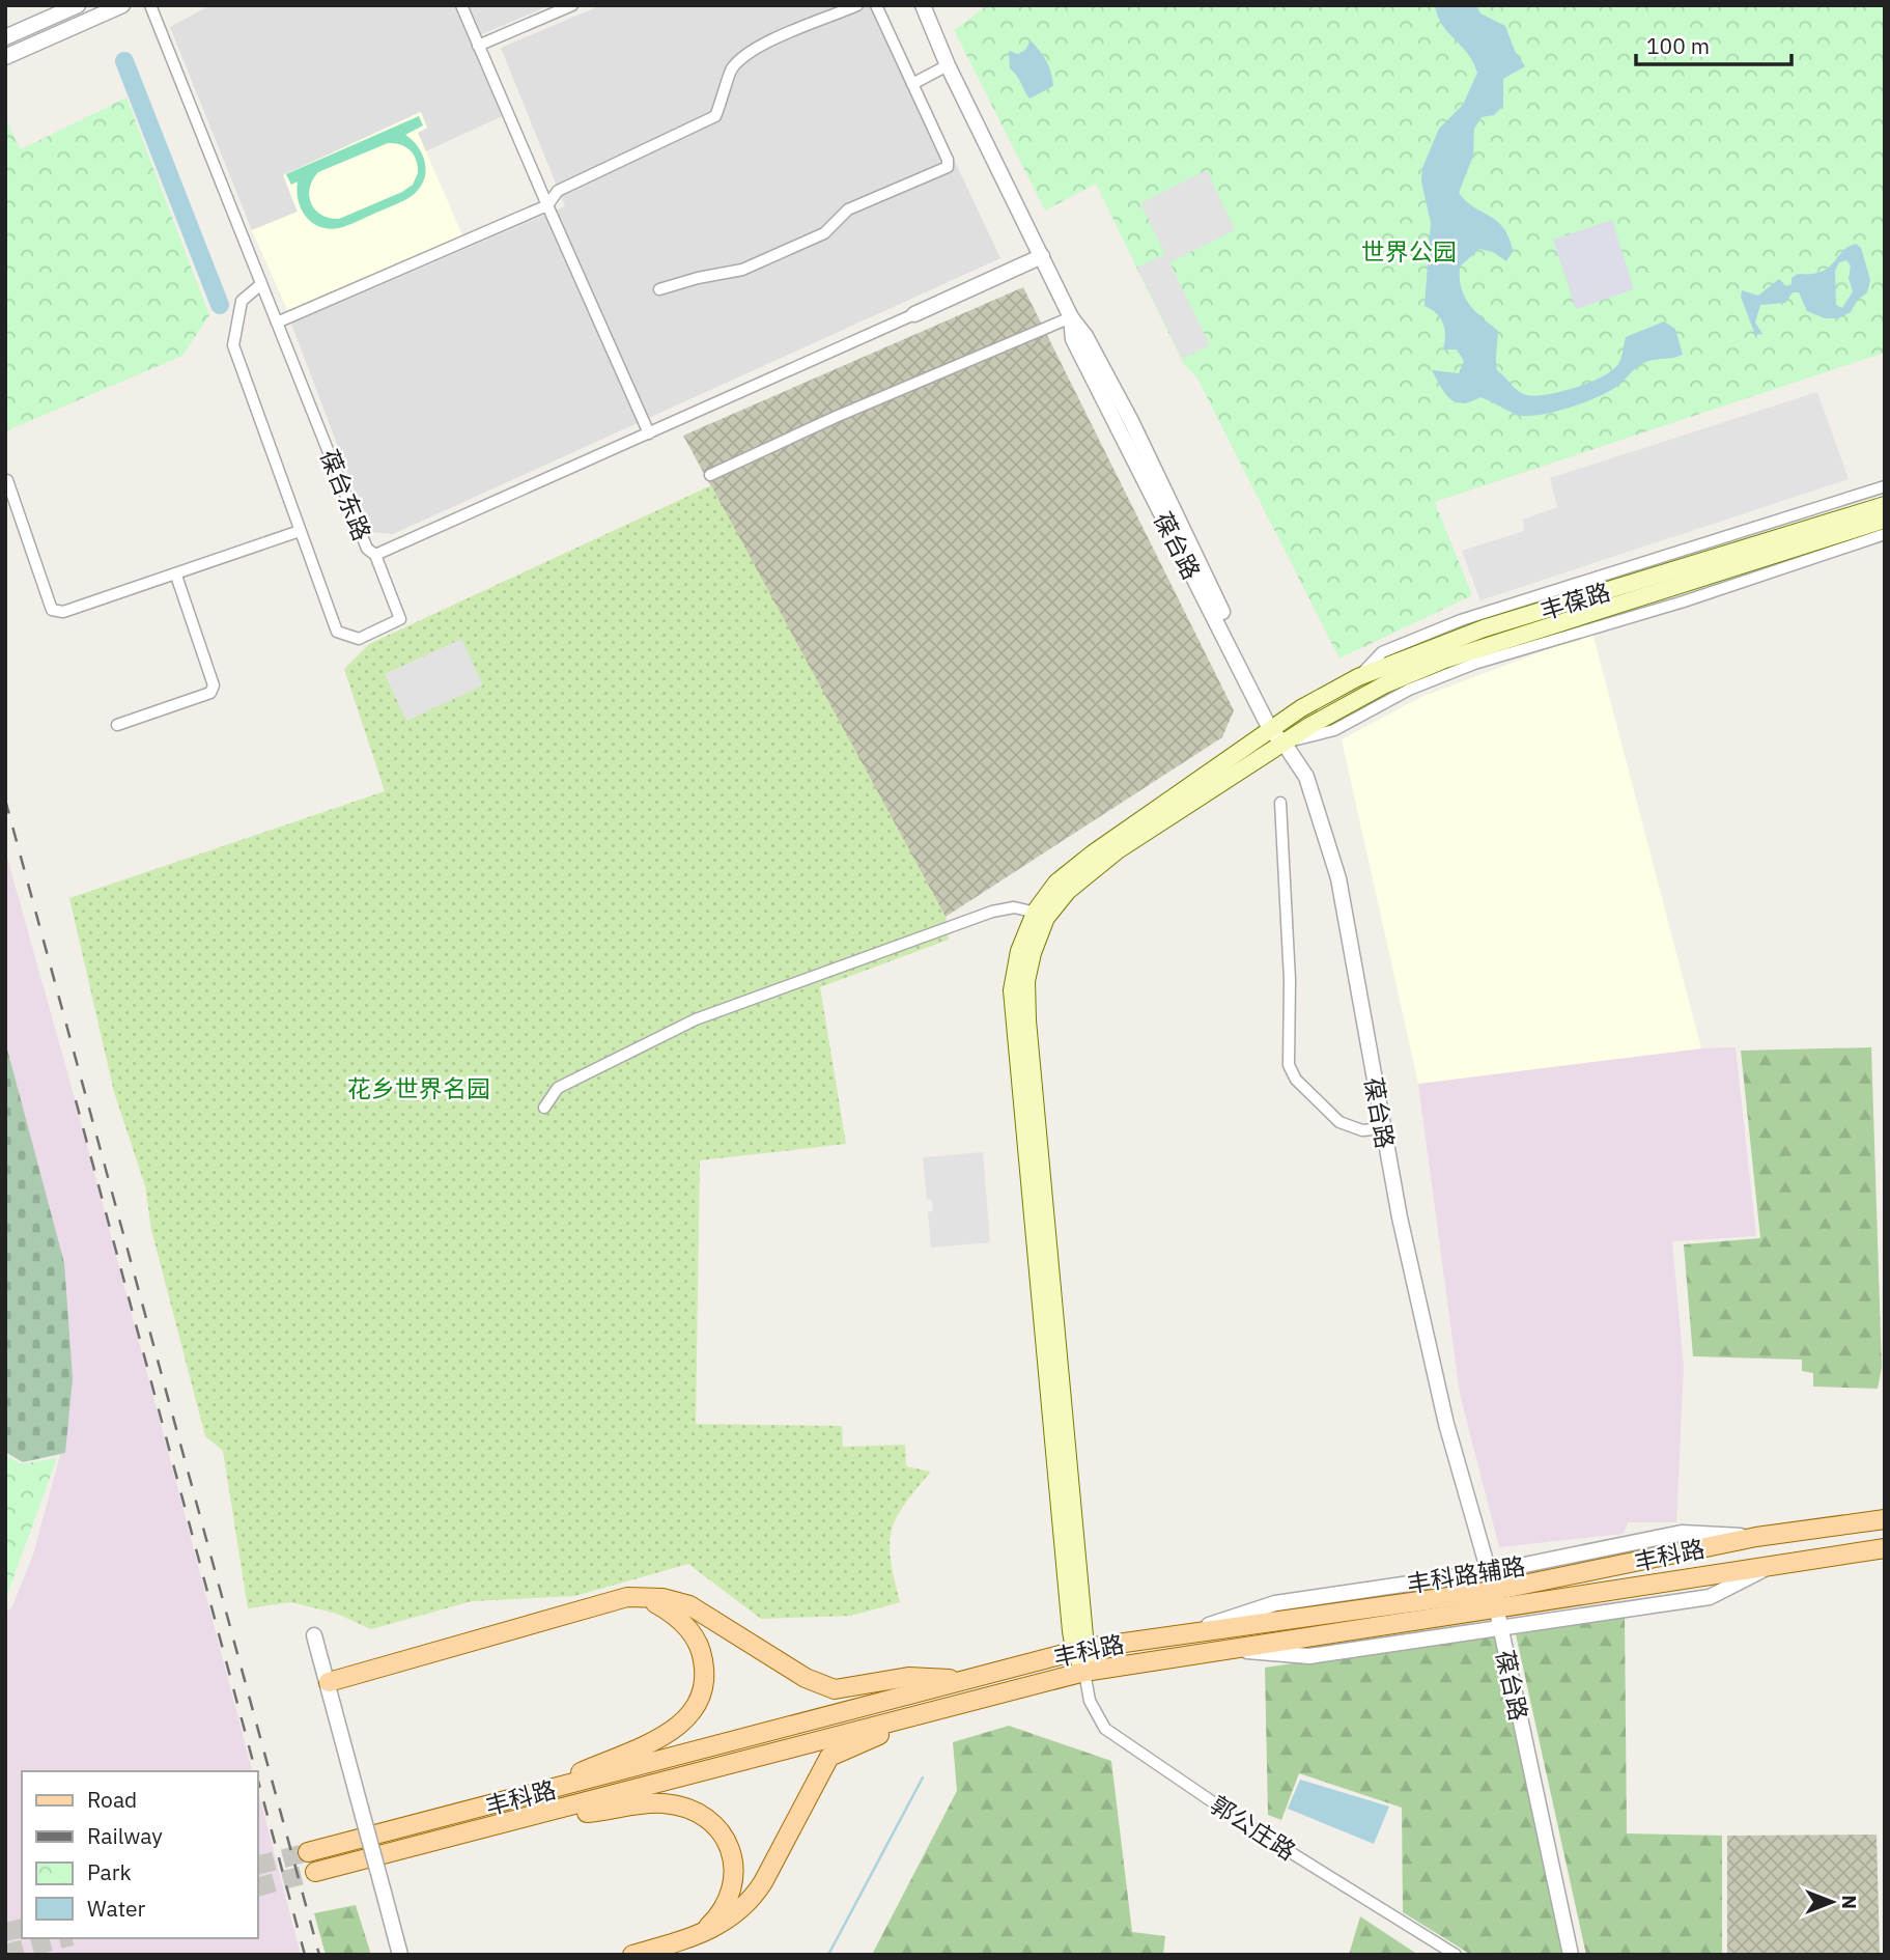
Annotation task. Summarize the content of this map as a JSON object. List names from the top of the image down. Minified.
{"streets":{"main road":["丰葆路","丰科路"],"street":["葆台东路","葆台路","郭公庄路"]},"crossings":[["葆台路","丰葆路"],["葆台路","丰科路"],["丰科路","郭公庄路"]],"parks":["世界公园","花乡世界名园"],"legend":["Road","Railway","Park","Water"],"scale_bar":"100 m","north":"right"}
